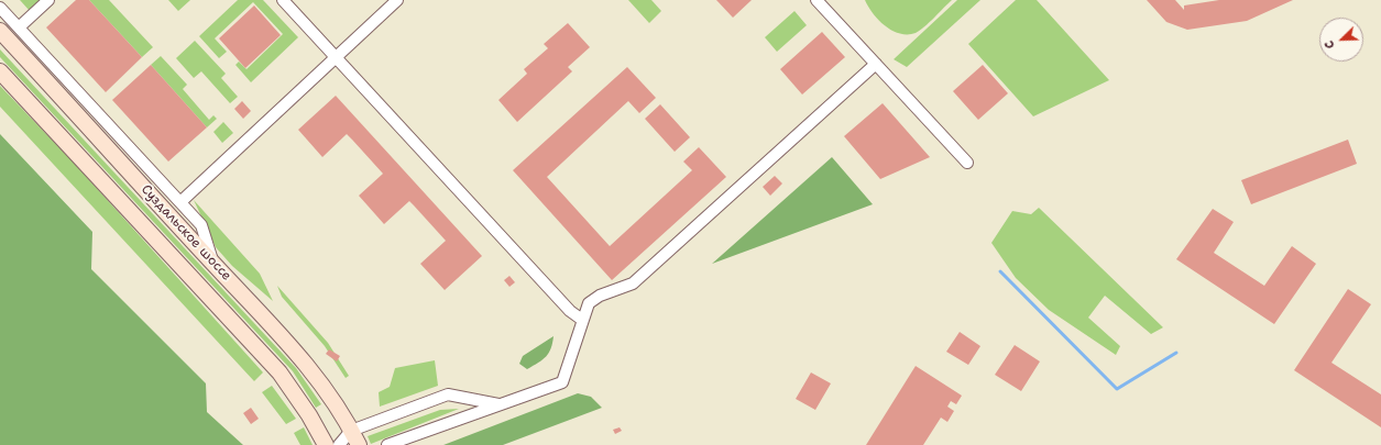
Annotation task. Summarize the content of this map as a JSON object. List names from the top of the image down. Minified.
{"streets":{"main road":["Суздальское шоссе"]},"north":"bottom left"}
